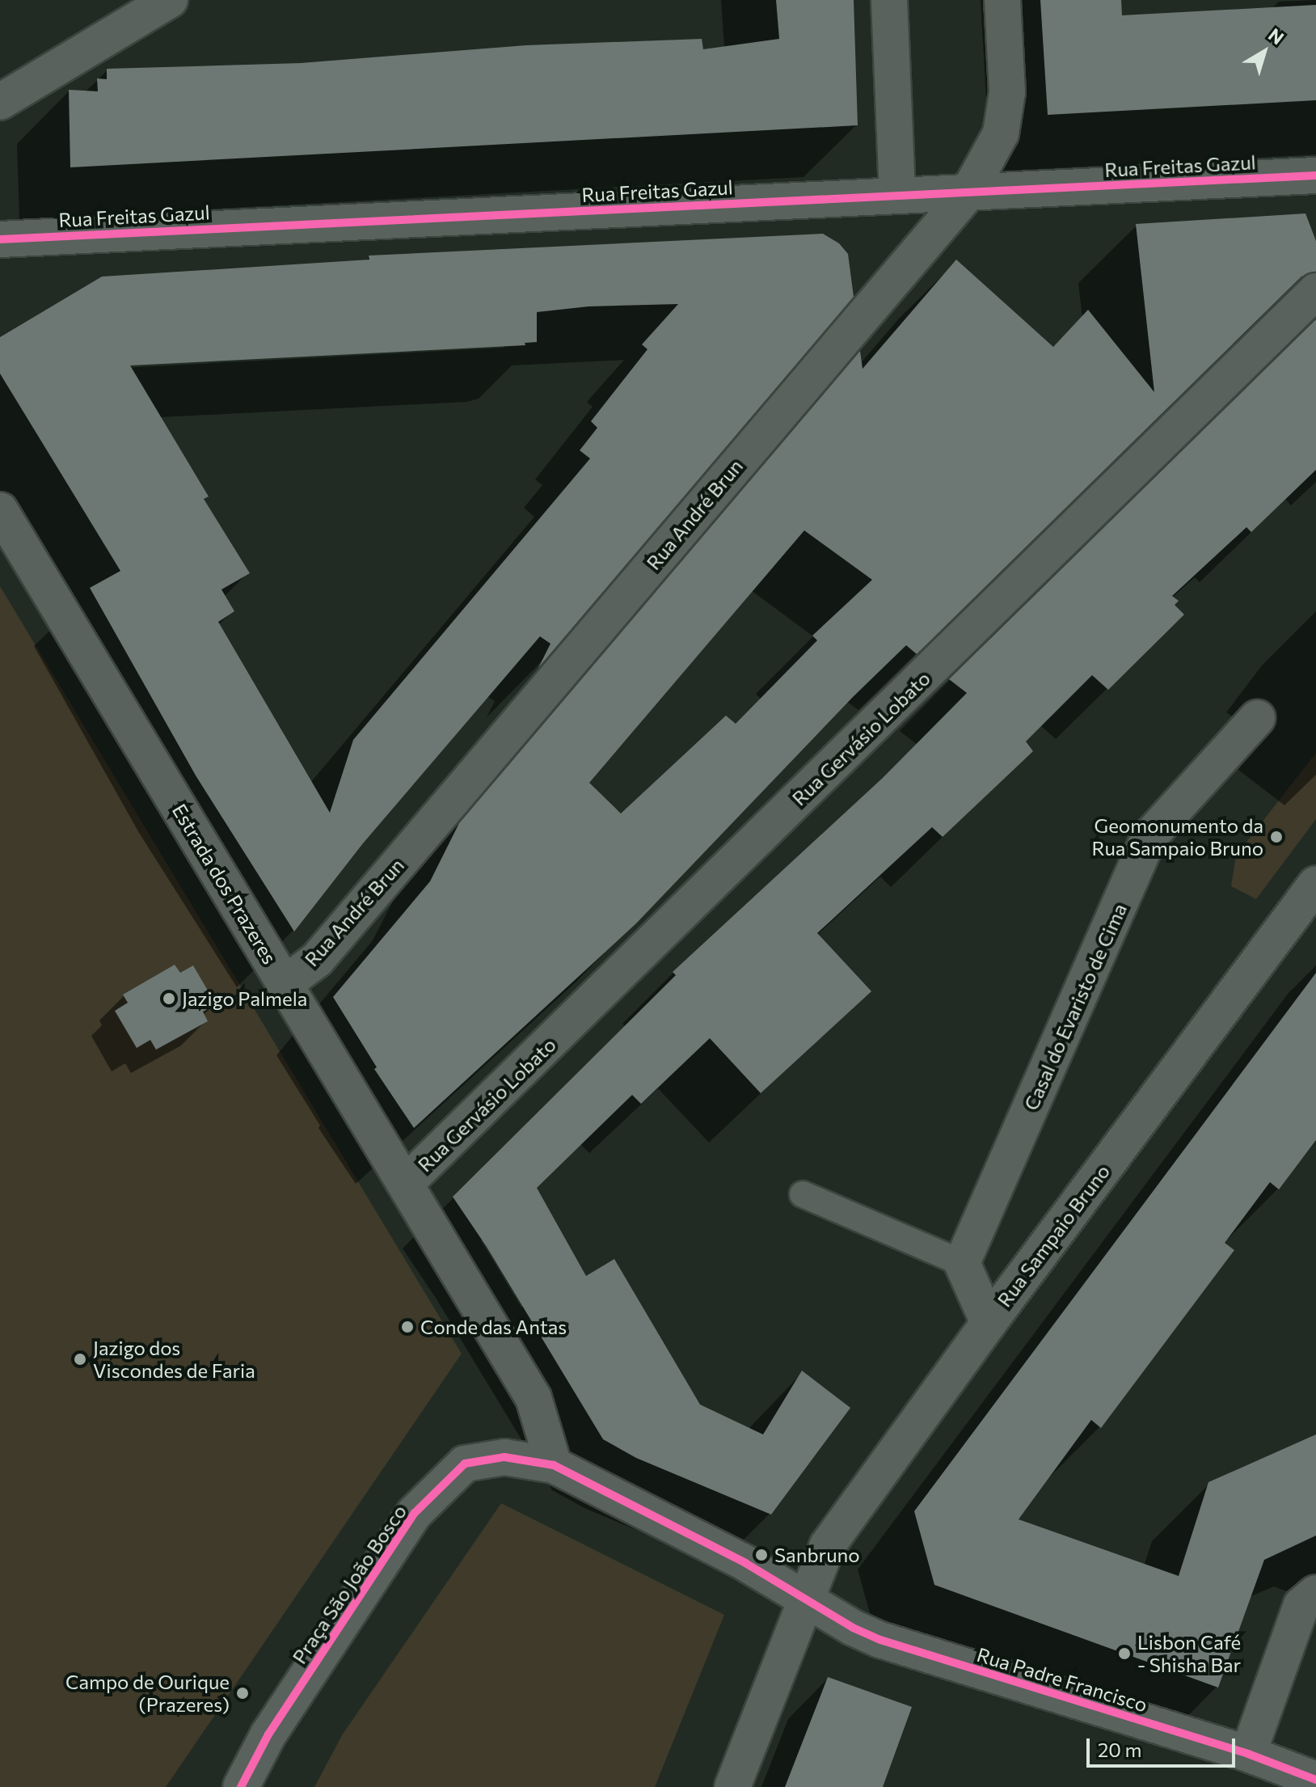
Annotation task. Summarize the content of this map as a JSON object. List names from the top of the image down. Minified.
{"streets":{"street":["Rua Freitas Gazul","Rua André Brun","Rua Gervásio Lobato","Estrada dos Prazeres","Casal do Evaristo de Cima","Rua Sampaio Bruno","Praça São João Bosco","Rua Padre Francisco"]},"crossings":[["Rua Freitas Gazul","Rua André Brun"],["Rua André Brun","Estrada dos Prazeres"],["Rua Gervásio Lobato","Estrada dos Prazeres"],["Estrada dos Prazeres","Praça São João Bosco"],["Rua Sampaio Bruno","Praça São João Bosco"],["Rua Sampaio Bruno","Rua Padre Francisco"],["Praça São João Bosco","Rua Padre Francisco"]],"places":["Geomonumento da Rua Sampaio Bruno","Jazigo Palmela","Conde das Antas","Jazigo dos Viscondes de Faria","Sanbruno","Lisbon Café - Shisha Bar","Campo de Ourique (Prazeres)"],"scale_bar":"20 m","north":"top right"}
